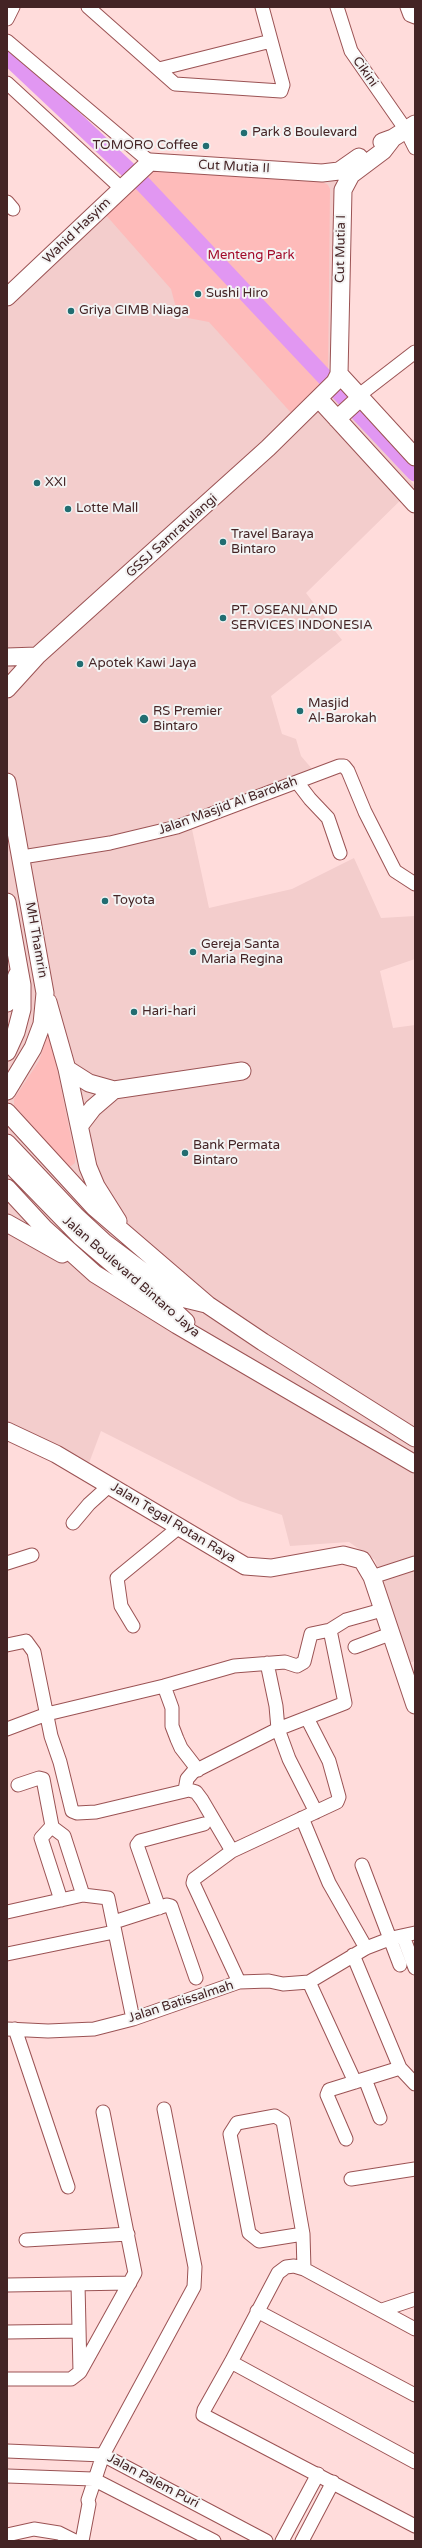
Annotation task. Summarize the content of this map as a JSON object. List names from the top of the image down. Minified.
{"streets":{"main road":["Cut Mutia II","Wahid Hasyim","Cut Mutia I","GSSJ Samratulangi","MH Thamrin","Jalan Boulevard Bintaro Jaya","Jalan Tegal Rotan Raya"],"street":["Cikini","Jalan Masjid Al Barokah","Jalan Batissalmah","Jalan Palem Puri"]},"crossings":[["Cikini","Cut Mutia II"],["Cut Mutia II","Wahid Hasyim"],["Cut Mutia II","Cut Mutia I"],["Cut Mutia I","GSSJ Samratulangi"],["Jalan Masjid Al Barokah","MH Thamrin"]],"parks":["Menteng Park"],"places":["Park 8 Boulevard","TOMORO Coffee","Sushi Hiro","Griya CIMB Niaga","XXI","Lotte Mall","Travel Baraya Bintaro","PT. OSEANLAND SERVICES INDONESIA","Apotek Kawi Jaya","Masjid Al-Barokah","RS Premier Bintaro","Toyota","Gereja Santa Maria Regina","Hari-hari","Bank Permata Bintaro"]}
